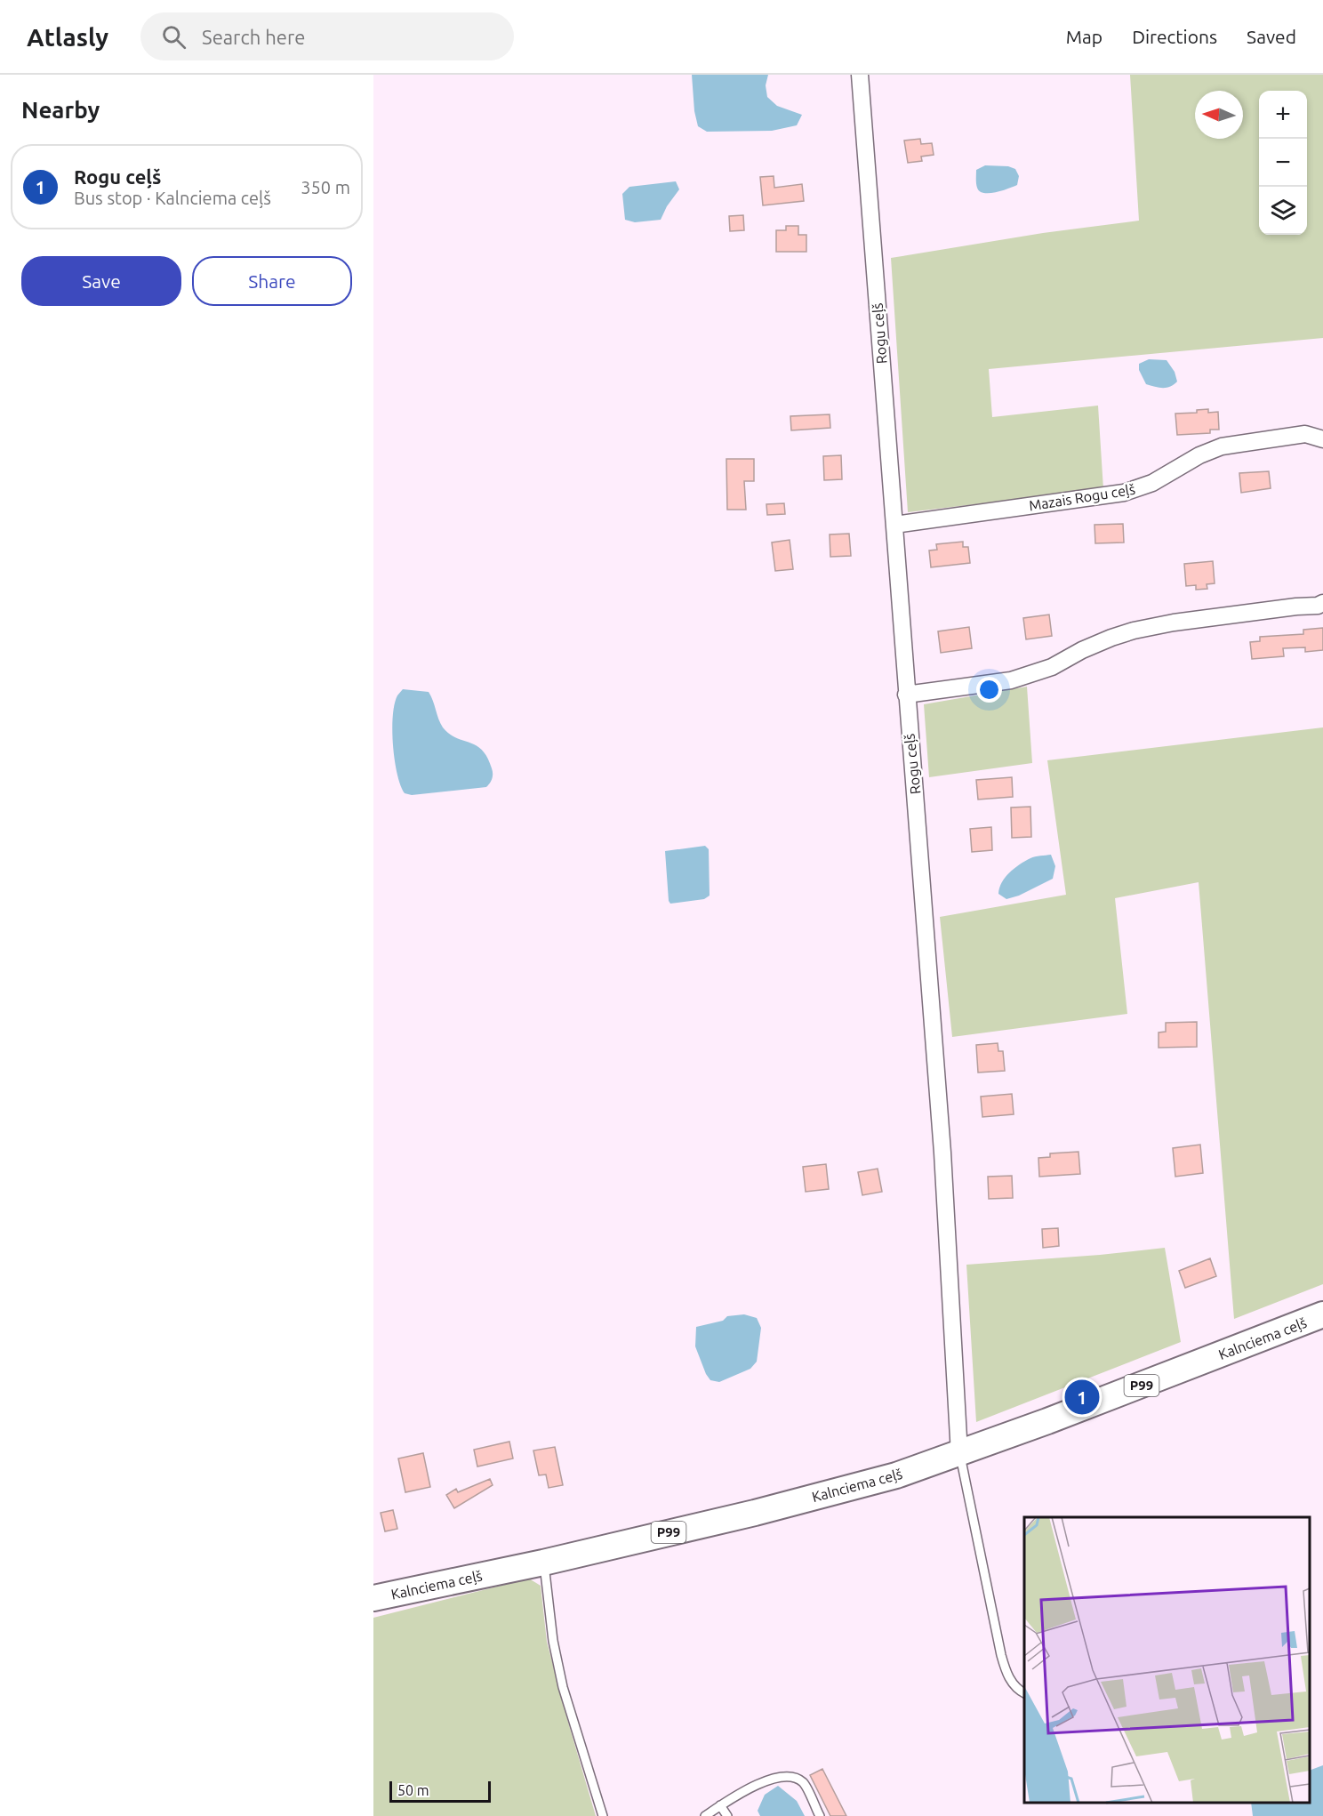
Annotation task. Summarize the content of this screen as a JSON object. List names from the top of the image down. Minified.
{"streets":{"main road":["Kalnciema ceļš","P99"],"street":["Rogu ceļš","Mazais Rogu ceļš"]},"crossings":[["Rogu ceļš","Mazais Rogu ceļš"],["Rogu ceļš","Kalnciema ceļš"]],"scale_bar":"50 m","north":"left","page":{"header":"Atlasly","search":"Search here","nav":["Map","Directions","Saved"],"heading":"Nearby","map_buttons":["+","−"],"list":[{"mark":"1","name":"Rogu ceļš","note":"Bus stop · Kalnciema ceļš","value":"350 m"}],"buttons":["Save","Share"],"pins":"1","scale":"50 m"}}
